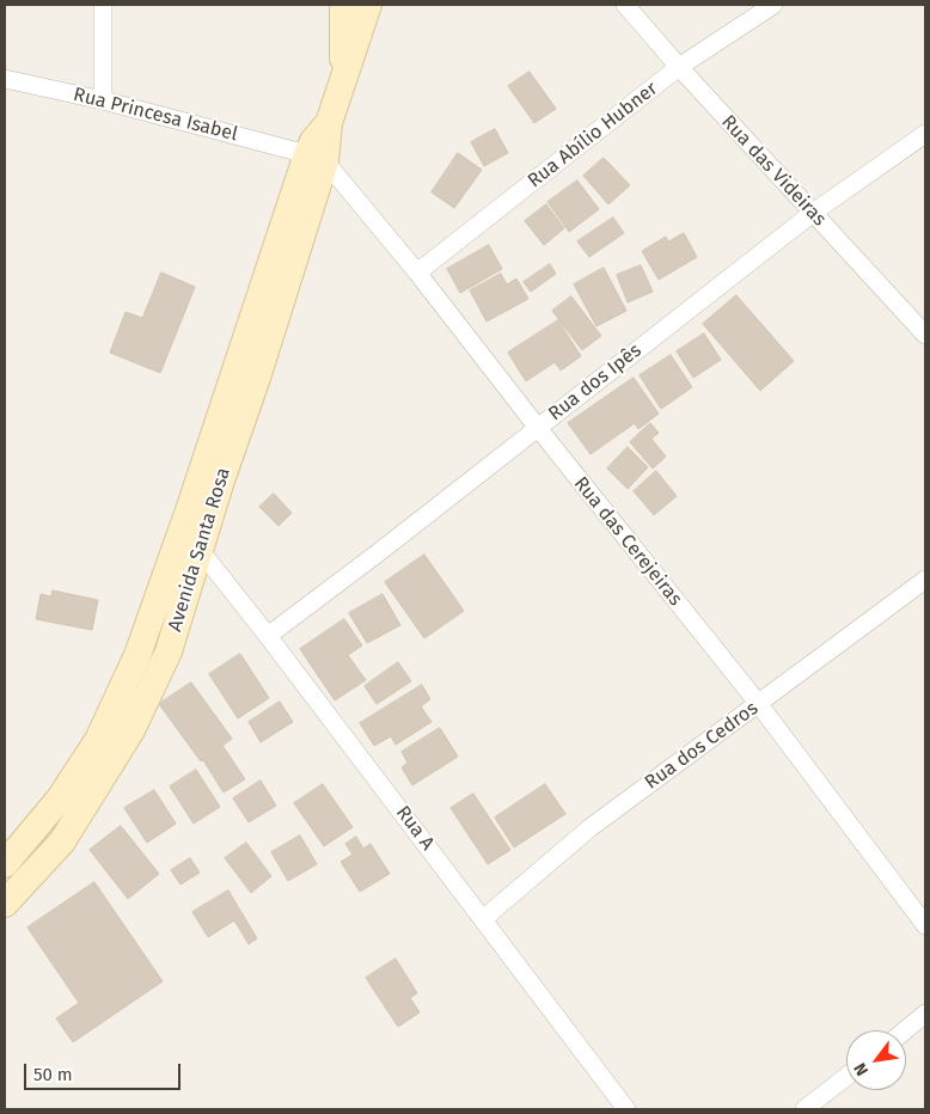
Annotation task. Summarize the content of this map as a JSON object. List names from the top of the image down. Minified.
{"streets":{"main road":["Avenida Santa Rosa"],"street":["Rua Princesa Isabel","Rua Abílio Hubner","Rua das Videiras","Rua dos Ipês","Rua das Cerejeiras","Rua dos Cedros","Rua A"]},"crossings":[["Rua Princesa Isabel","Rua das Cerejeiras"],["Rua Princesa Isabel","Avenida Santa Rosa"],["Rua Abílio Hubner","Rua das Videiras"],["Rua Abílio Hubner","Rua das Cerejeiras"],["Rua das Videiras","Rua dos Ipês"],["Rua dos Ipês","Rua das Cerejeiras"],["Rua dos Ipês","Rua A"],["Rua das Cerejeiras","Avenida Santa Rosa"],["Rua das Cerejeiras","Rua dos Cedros"],["Avenida Santa Rosa","Rua A"],["Rua dos Cedros","Rua A"]],"scale_bar":"50 m","north":"bottom left"}
